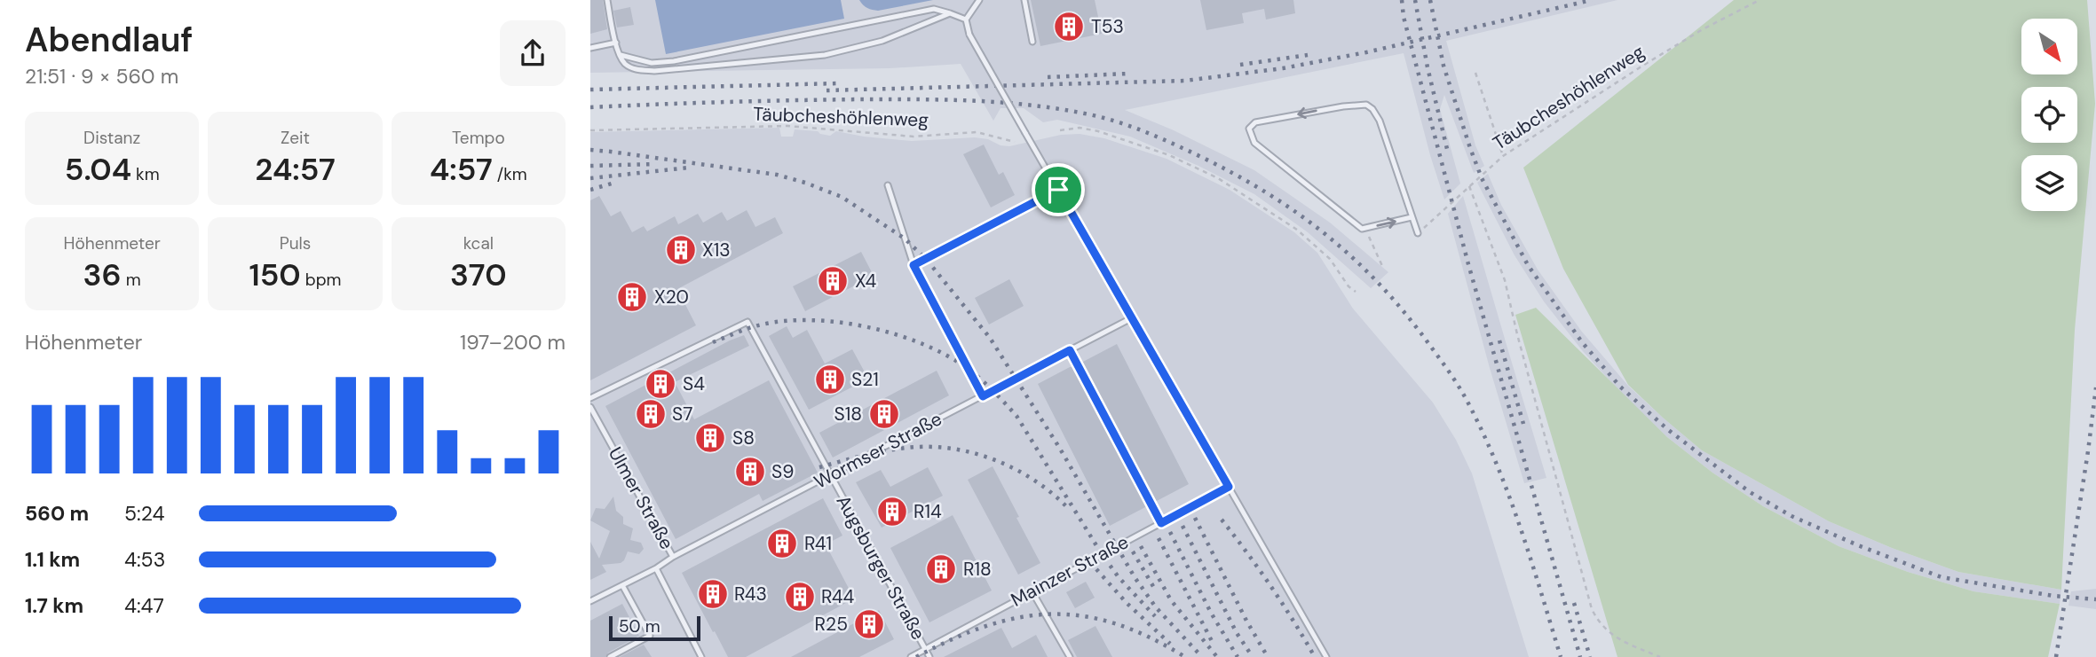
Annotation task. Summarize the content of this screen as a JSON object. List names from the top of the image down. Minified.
{"streets":{"lane":["Wormser Straße","Ulmer Straße","Augsburger Straße","Mainzer Straße"],"path":["Täubcheshöhlenweg"]},"crossings":[["Wormser Straße","Ulmer Straße"],["Wormser Straße","Augsburger Straße"],["Augsburger Straße","Mainzer Straße"]],"places":{"building":["T53","X13","X4","X20","S21","S4","S7","S18","S8","S9","R14","R41","R18","R43","R44","R25"]},"scale_bar":"50 m","north":"bottom right","page":{"heading":["Abendlauf","21:51 · 9 × 560 m"],"stats":[["Distanz","5.04 km"],["Zeit","24:57"],["Tempo","4:57 /km"],["Höhenmeter","36 m"],["Puls","150 bpm"],["kcal","370"]],"chart":["Höhenmeter","197–200 m"],"list":[{"name":"560 m","note":"5:24"},{"name":"1.1 km","note":"4:53"},{"name":"1.7 km","note":"4:47"}],"scale":"50 m"}}
